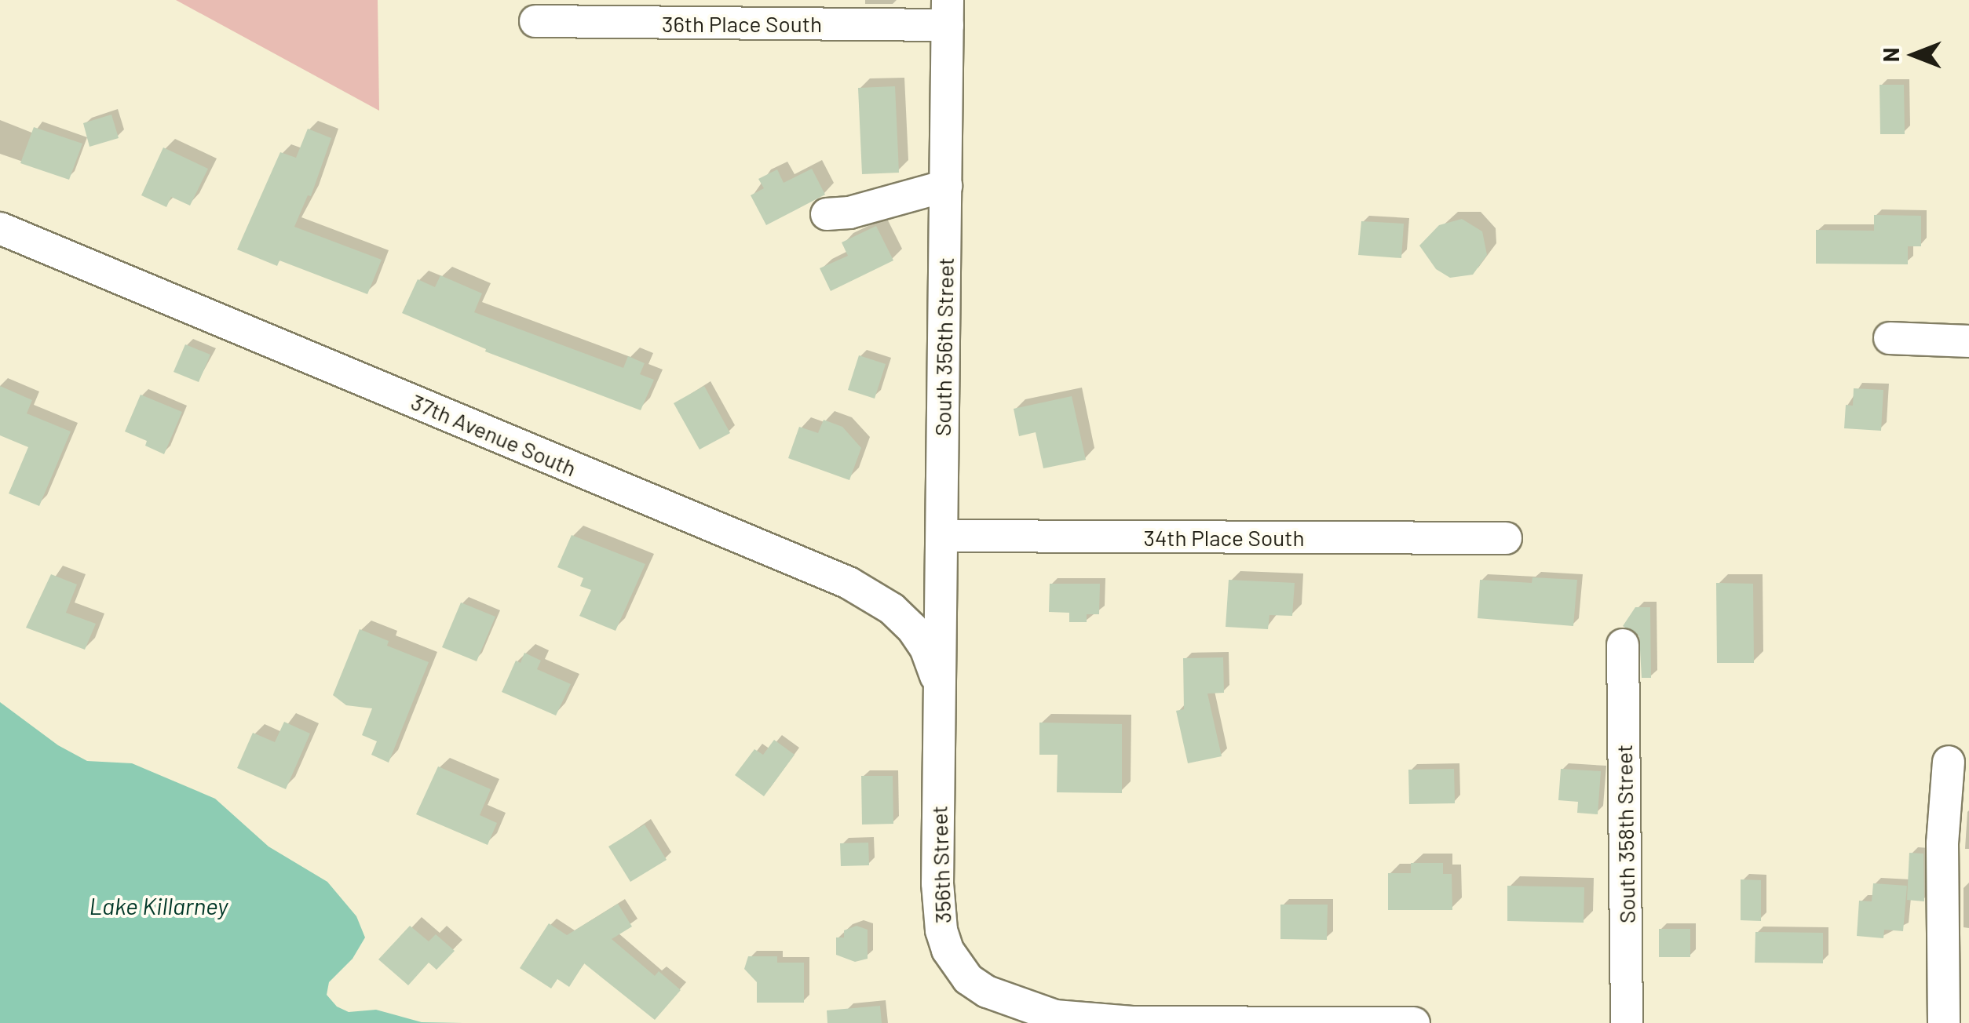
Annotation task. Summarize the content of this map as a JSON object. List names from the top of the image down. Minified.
{"streets":{"street":["36th Place South","South 356th Street","37th Avenue South","34th Place South","South 358th Street","356th Street"]},"crossings":[["36th Place South","South 356th Street"],["South 356th Street","37th Avenue South"],["South 356th Street","34th Place South"],["South 356th Street","356th Street"],["37th Avenue South","356th Street"]],"water":["Lake Killarney"],"north":"left"}
